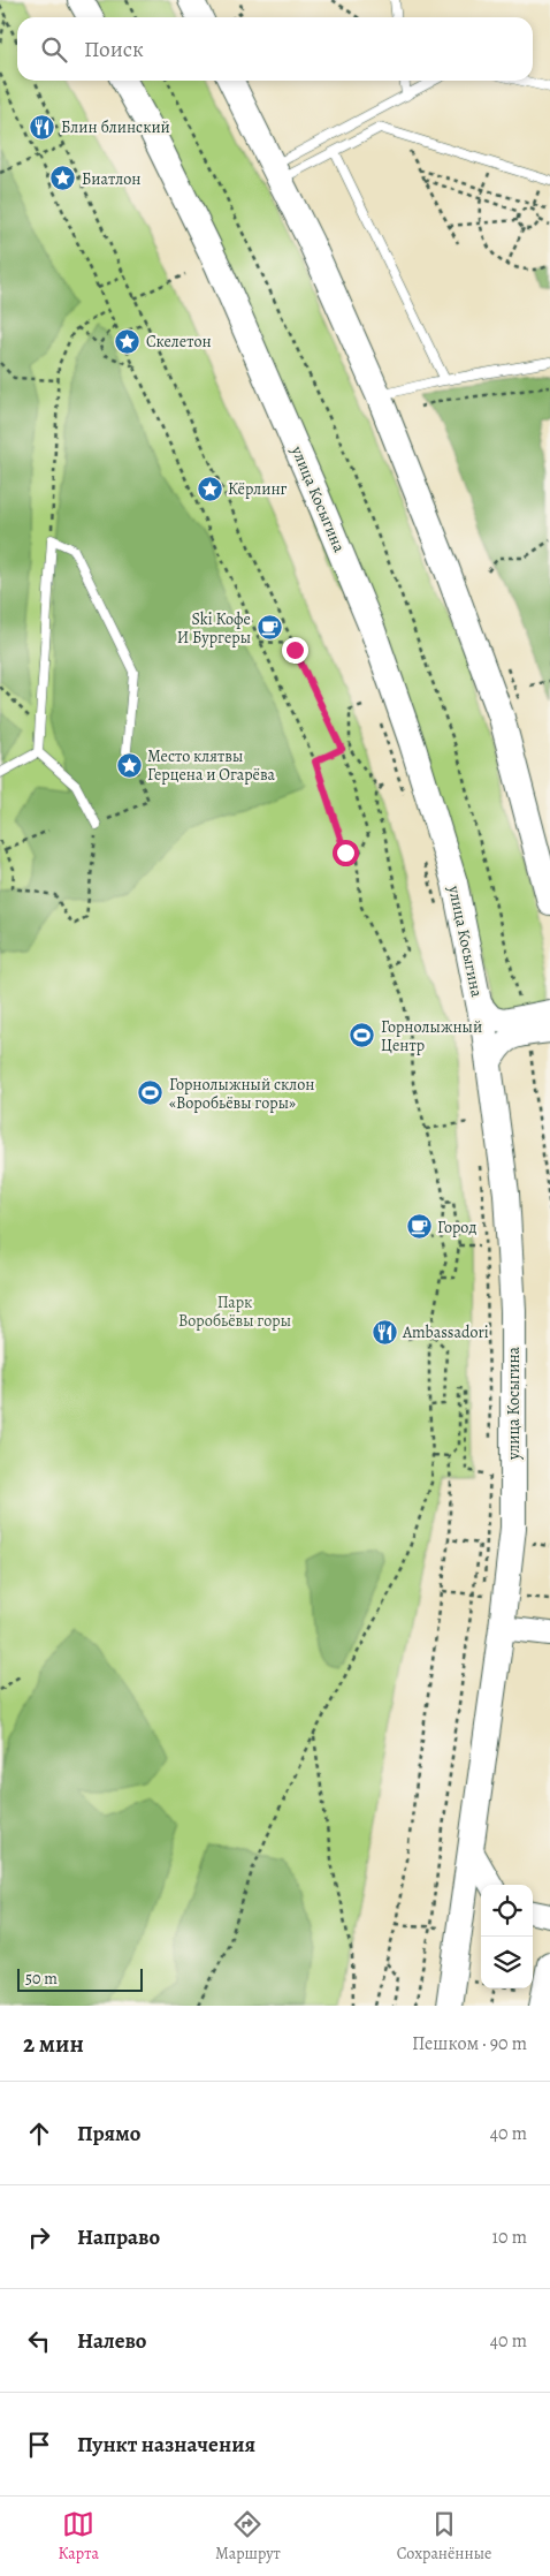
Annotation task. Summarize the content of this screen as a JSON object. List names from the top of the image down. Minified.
{"streets":{"main road":["улица Косыгина"]},"parks":["Парк Воробьёвы горы"],"places":{"restaurant":["Блин блинский","Ambassadori"],"place":["Биатлон","Скелетон","Кёрлинг","Место клятвы Герцена и Огарёва"],"cafe":["Ski Кофе И Бургеры","Город"],"sports":["Горнолыжный Центр","Горнолыжный склон «Воробьёвы горы»"]},"scale_bar":"50 m","page":{"search":"Поиск","scale":"50 m","heading":["2 мин","Пешком · 90 m"],"list":[["Прямо","40 m"],["Направо","10 m"],["Налево","40 m"],"Пункт назначения"],"nav":["Карта","Маршрут","Сохранённые"]}}
